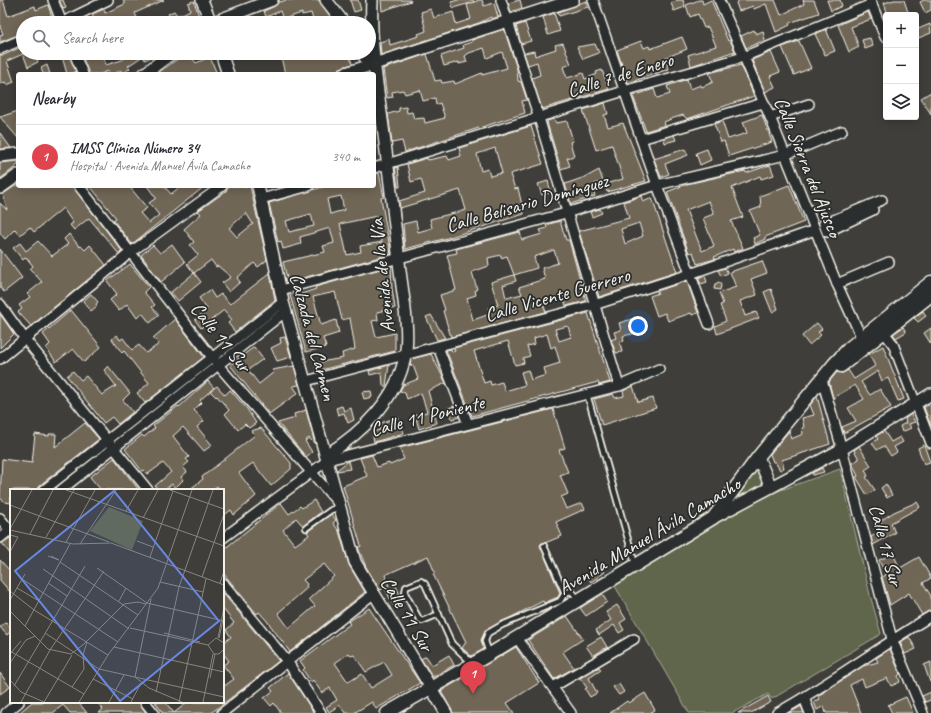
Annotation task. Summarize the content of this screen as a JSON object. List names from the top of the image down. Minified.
{"streets":{"main road":["Avenida Manuel Ávila Camacho"],"street":["Calle 7 de Enero","Calle Sierra del Ajusco","Calle Belisario Domínguez","Avenida de la Vía","Calle Vicente Guerrero","Calle 11 Sur","Calzada del Carmen","Calle 11 Poniente","Calle 17 Sur"]},"crossings":[["Calle 7 de Enero","Calle Sierra del Ajusco"],["Calle 7 de Enero","Avenida de la Vía"],["Calle Sierra del Ajusco","Calle Belisario Domínguez"],["Calle Sierra del Ajusco","Calle Vicente Guerrero"],["Calle Belisario Domínguez","Avenida de la Vía"],["Calle Belisario Domínguez","Calzada del Carmen"],["Avenida de la Vía","Calle Vicente Guerrero"],["Avenida de la Vía","Calzada del Carmen"],["Avenida de la Vía","Calle 11 Poniente"],["Calle Vicente Guerrero","Calzada del Carmen"],["Calle 11 Sur","Calzada del Carmen"],["Calle 11 Sur","Calle 11 Poniente"],["Calle 11 Sur","Avenida Manuel Ávila Camacho"],["Calzada del Carmen","Calle 11 Poniente"],["Avenida Manuel Ávila Camacho","Calle 17 Sur"]],"page":{"map_buttons":["+","−"],"search":"Search here","heading":"Nearby","list":[{"mark":"1","name":"IMSS Clínica Número 34","note":"Hospital · Avenida Manuel Ávila Camacho","value":"340 m"}],"pins":"1"}}
